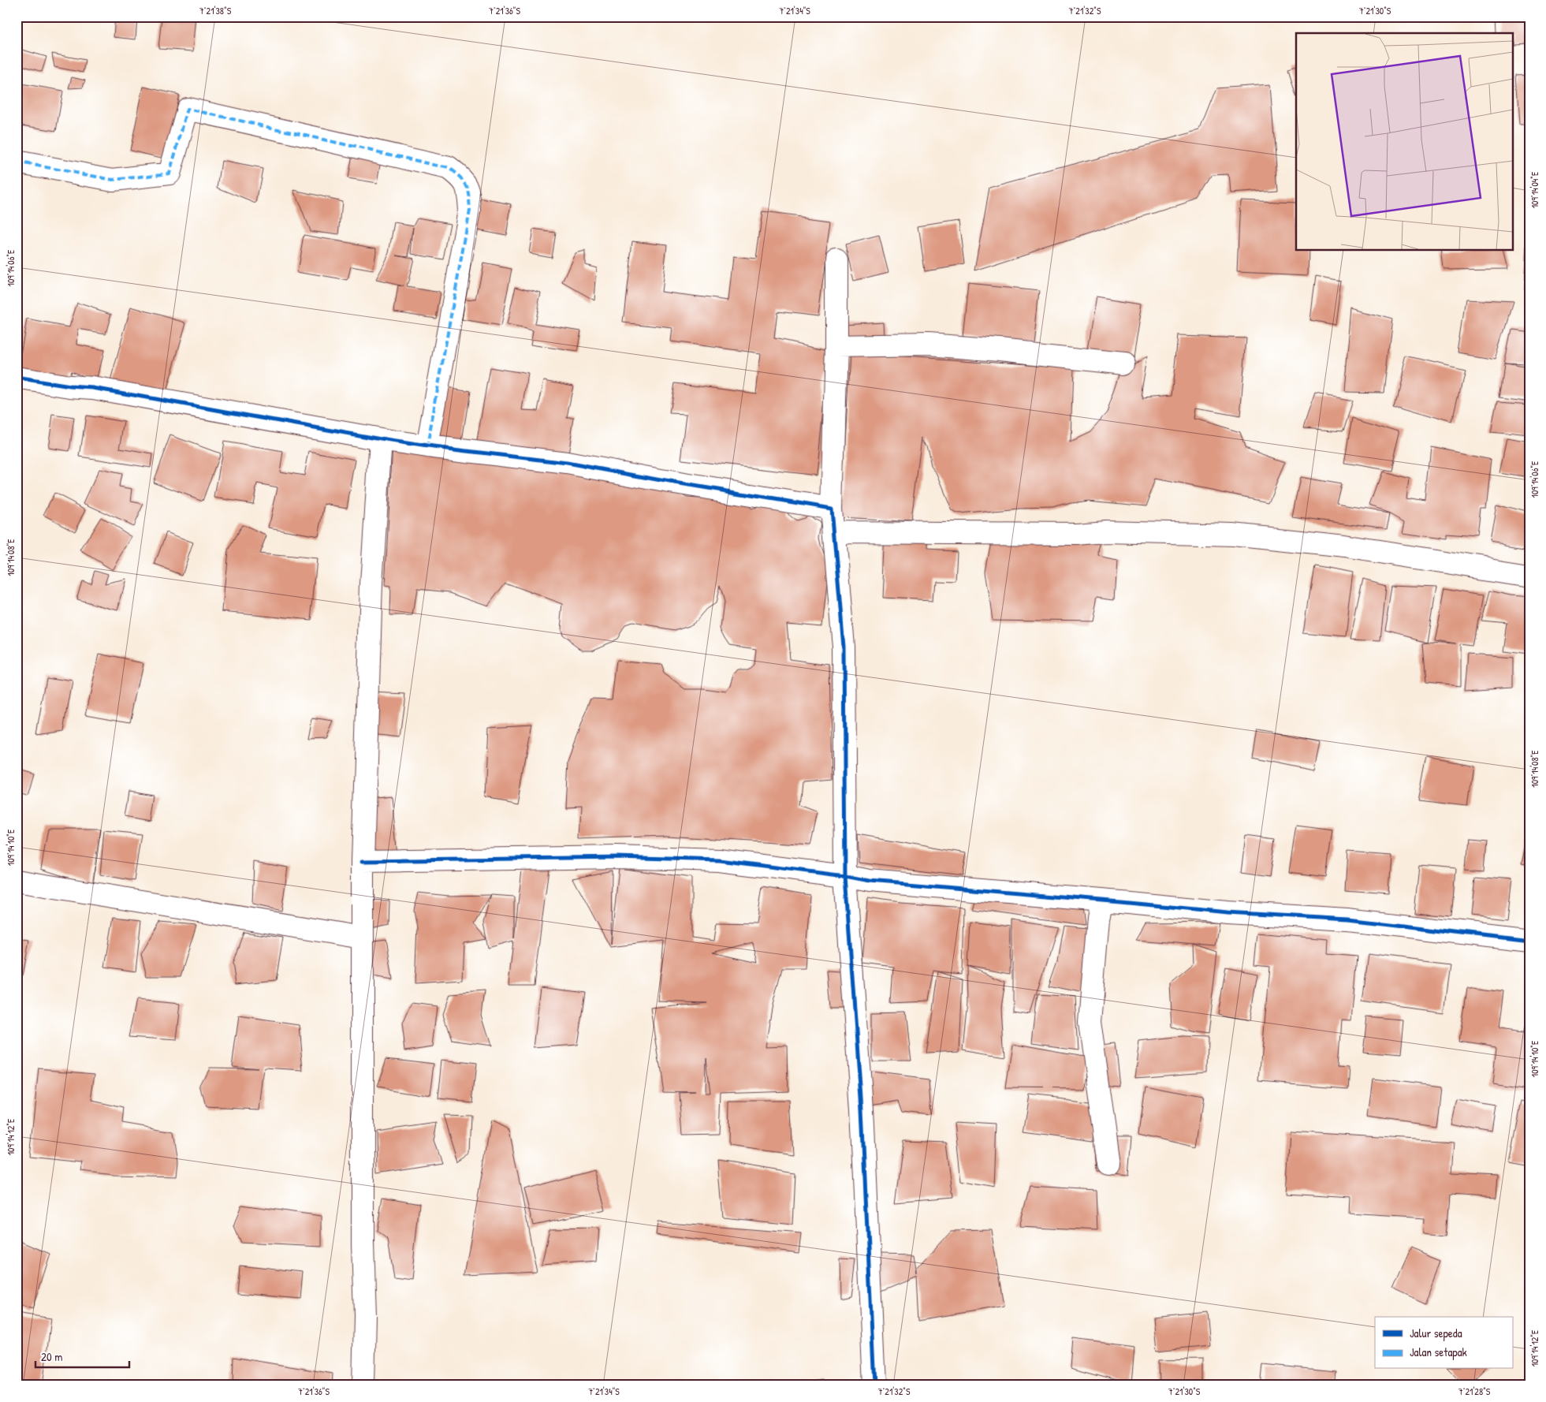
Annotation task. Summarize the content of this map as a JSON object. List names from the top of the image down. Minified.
{"legend":["Jalur sepeda","Jalan setapak"],"scale_bar":"20 m","coordinates":["7°21'38\"S","7°21'36\"S","7°21'34\"S","7°21'32\"S","7°21'30\"S","109°14'04\"E","109°14'06\"E","109°14'08\"E","109°14'10\"E","109°14'12\"E","7°21'28\"S"]}
